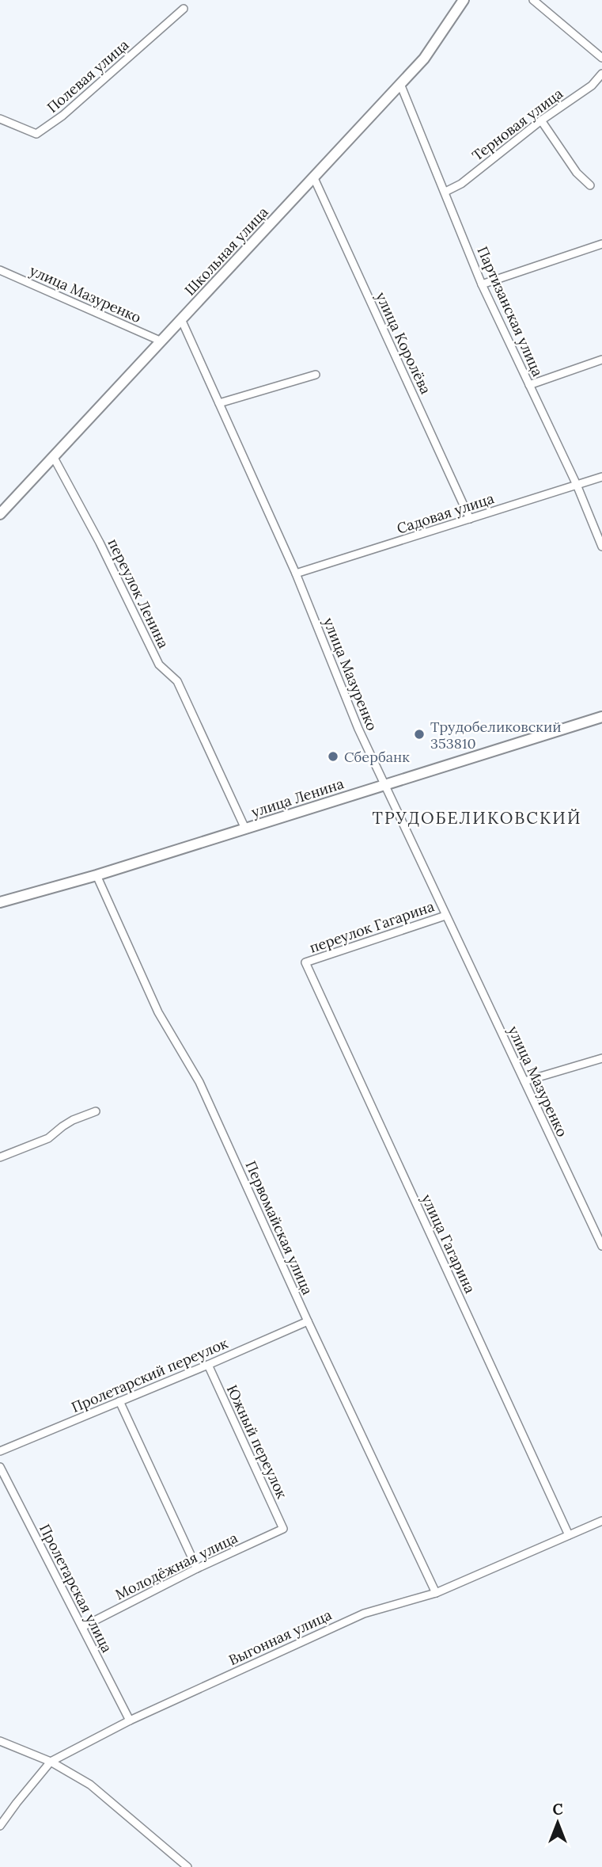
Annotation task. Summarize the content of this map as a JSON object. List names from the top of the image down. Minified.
{"streets":{"main road":["Школьная улица","улица Ленина"],"street":["Полевая улица","Терновая улица","улица Мазуренко","Партизанская улица","улица Королёва","Садовая улица","переулок Ленина","переулок Гагарина","Первомайская улица","улица Гагарина","Пролетарский переулок","Южный переулок","Молодёжная улица","Пролетарская улица","Выгонная улица"]},"crossings":[["Терновая улица","Партизанская улица"],["Школьная улица","улица Мазуренко"],["Школьная улица","Партизанская улица"],["Школьная улица","улица Королёва"],["Школьная улица","переулок Ленина"],["улица Мазуренко","Садовая улица"],["улица Мазуренко","улица Ленина"],["улица Мазуренко","переулок Гагарина"],["Партизанская улица","Садовая улица"],["улица Королёва","Садовая улица"],["переулок Ленина","улица Ленина"],["улица Ленина","Первомайская улица"],["переулок Гагарина","улица Гагарина"],["Первомайская улица","Пролетарский переулок"],["Первомайская улица","Выгонная улица"],["улица Гагарина","Выгонная улица"],["Пролетарский переулок","Южный переулок"],["Южный переулок","Молодёжная улица"],["Молодёжная улица","Пролетарская улица"],["Пролетарская улица","Выгонная улица"]],"districts":["ТРУДОБЕЛИКОВСКИЙ"],"places":["Трудобеликовский 353810","Сбербанк"],"north":"top"}
